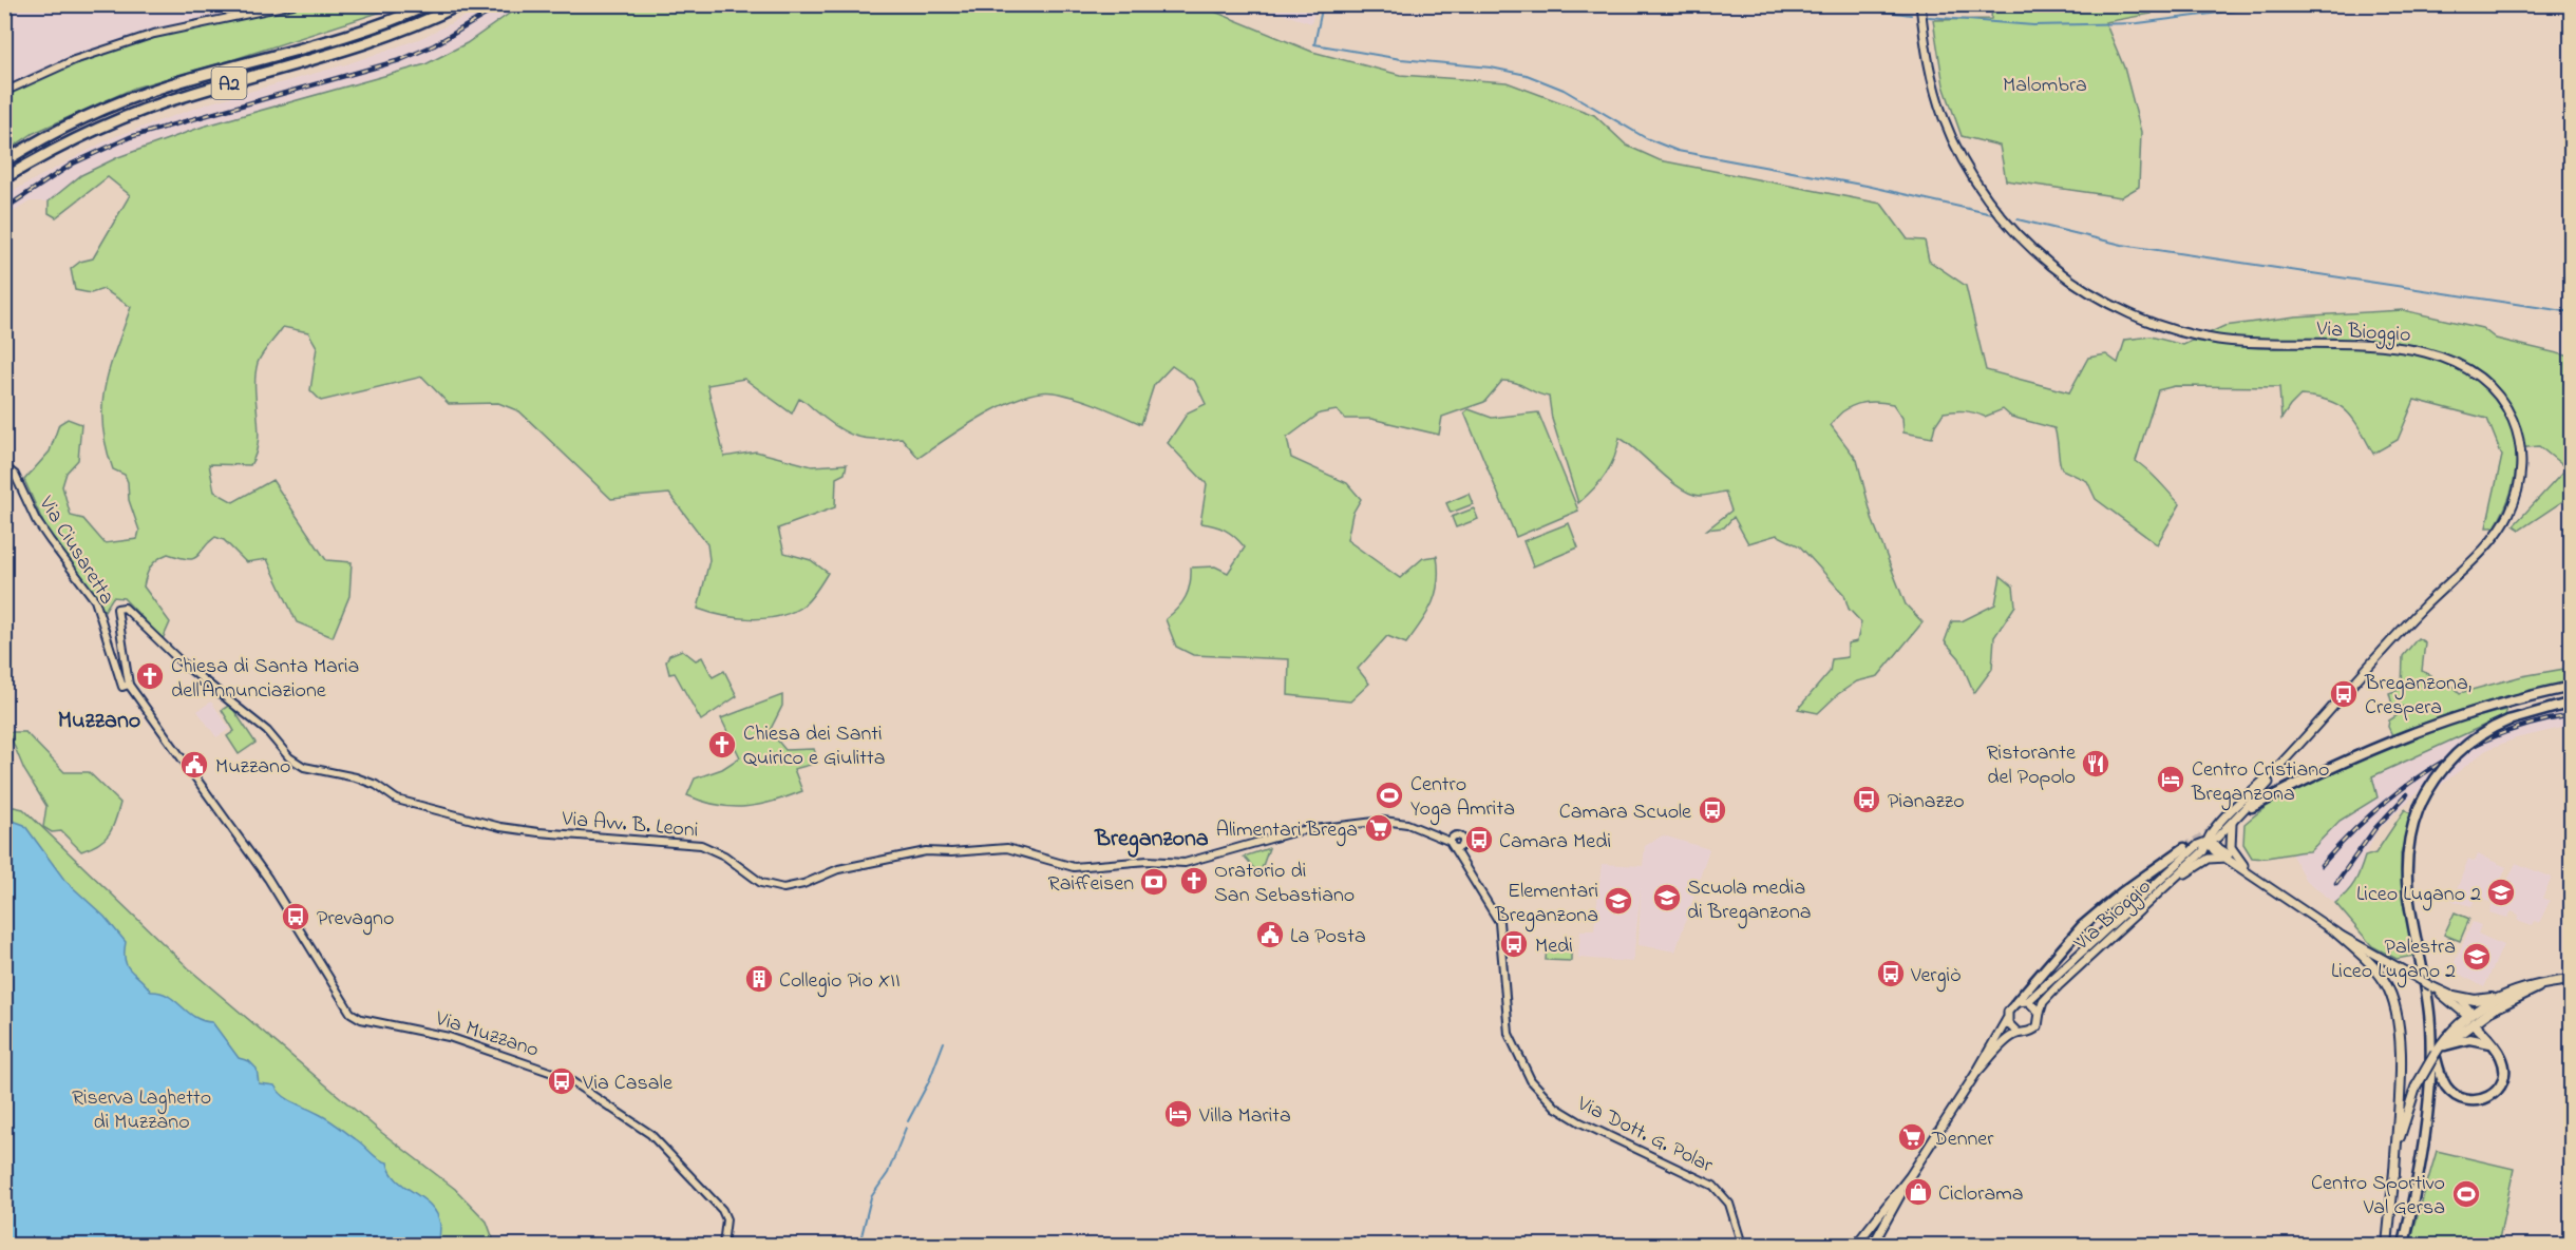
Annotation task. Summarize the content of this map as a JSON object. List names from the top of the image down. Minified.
{"streets":{"highway":["A2"],"main road":["Via Bioggio"],"street":["Via Ciusaretta","Via Avv. B. Leoni","Via Muzzano","Via Dott. G. Polar"]},"crossings":[["Via Ciusaretta","Via Avv. B. Leoni"],["Via Ciusaretta","Via Muzzano"],["Via Avv. B. Leoni","Via Muzzano"],["Via Avv. B. Leoni","Via Dott. G. Polar"]],"districts":["Muzzano","Breganzona"],"parks":["Malombra","Riserva Laghetto di Muzzano"],"places":{"church":["Chiesa di Santa Maria dell'Annunciazione","Chiesa dei Santi Quirico e Giulitta","Oratorio di San Sebastiano"],"bus stop":["Breganzona, Crespera","Pianazzo","Camara Scuole","Camara Medi","Prevagno","Medi","Vergiò","Via Casale"],"restaurant":["Ristorante del Popolo"],"public building":["Muzzano","La Posta"],"hotel":["Centro Cristiano Breganzona","Villa Marita"],"sports":["Centro Yoga Amrita","Centro Sportivo Val Gersa"],"supermarket":["Alimentari Brega","Denner"],"bank":["Raiffeisen"],"school or university":["Liceo Lugano 2","Scuola media di Breganzona","Elementari Breganzona","Palestra Liceo Lugano 2"],"building":["Collegio Pio XII"],"shop":["Ciclorama"]}}
